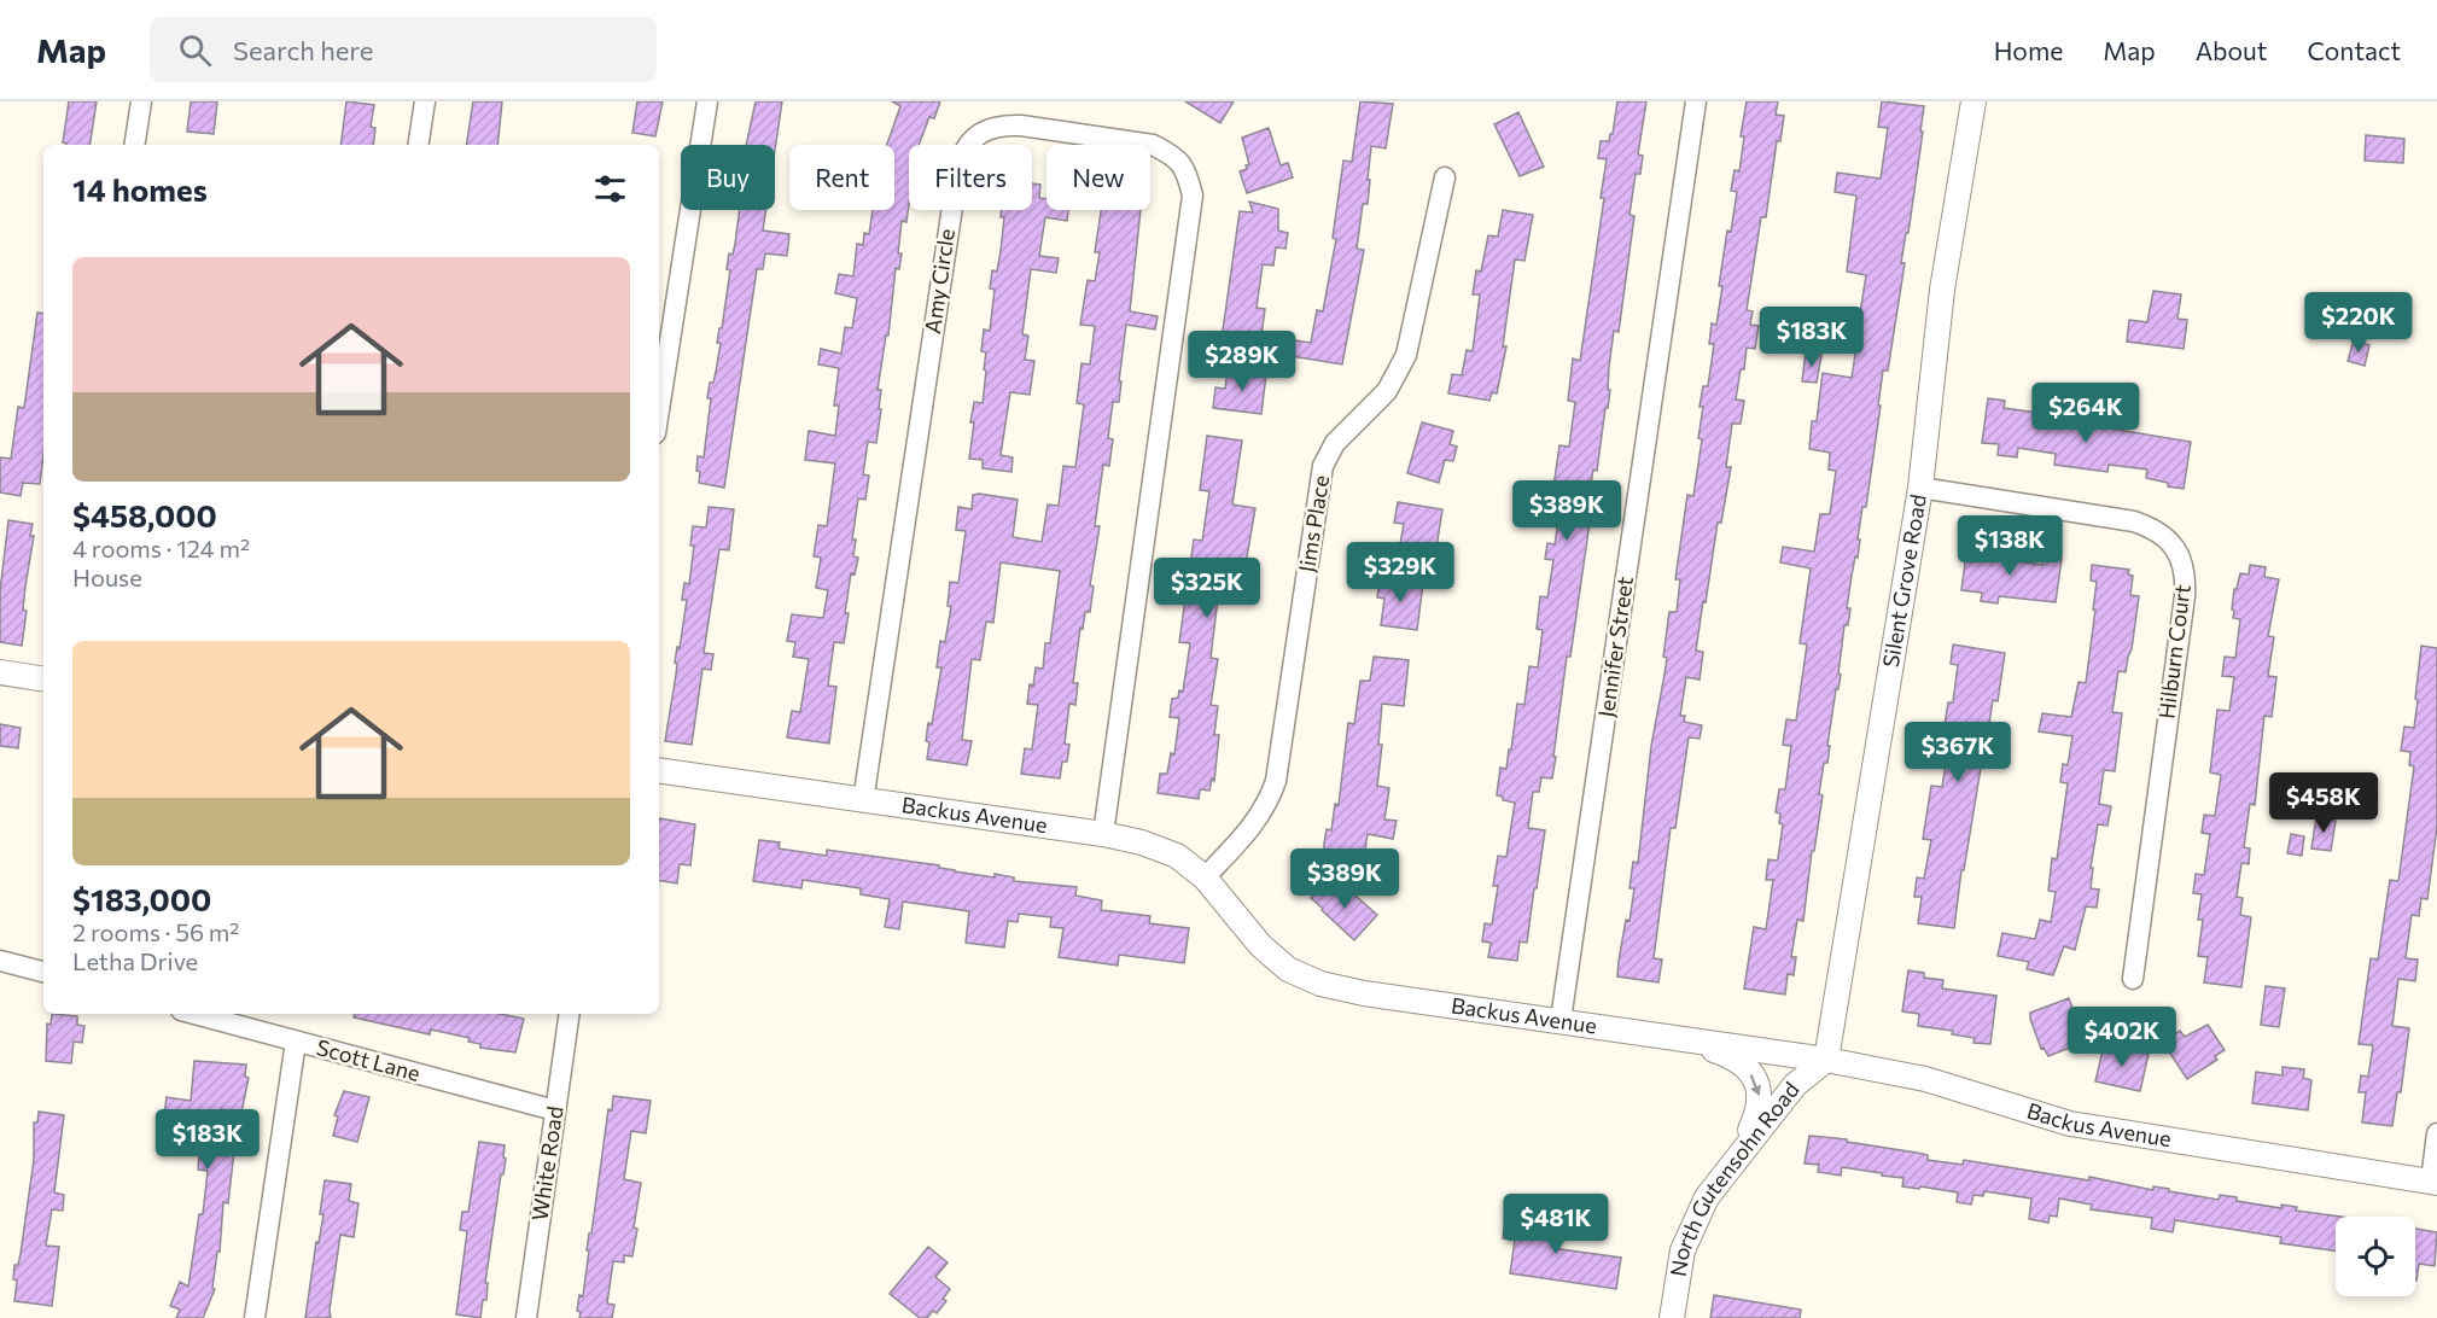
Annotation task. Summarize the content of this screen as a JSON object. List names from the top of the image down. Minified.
{"streets":{"street":["Amy Circle","Jims Place","Silent Grove Road","Jennifer Street","Hilburn Court","Backus Avenue","Scott Lane","White Road","North Gutensohn Road"]},"crossings":[["Amy Circle","Backus Avenue"],["Jims Place","Backus Avenue"],["Silent Grove Road","Hilburn Court"],["Silent Grove Road","Backus Avenue"],["Silent Grove Road","North Gutensohn Road"],["Jennifer Street","Backus Avenue"],["Backus Avenue","North Gutensohn Road"],["Scott Lane","White Road"]],"page":{"header":"Map","search":"Search here","nav":["Home","Map","About","Contact"],"chip":["Buy","Rent","Filters","New"],"heading":"14 homes","list":[{"name":"$458,000","note":"4 rooms · 124 m² · House"},{"name":"$183,000","note":"2 rooms · 56 m² · Letha Drive"}],"price":["$220K","$183K","$289K","$264K","$389K","$138K","$329K","$325K","$367K","$458K","$389K","$402K","$183K","$481K"]}}
